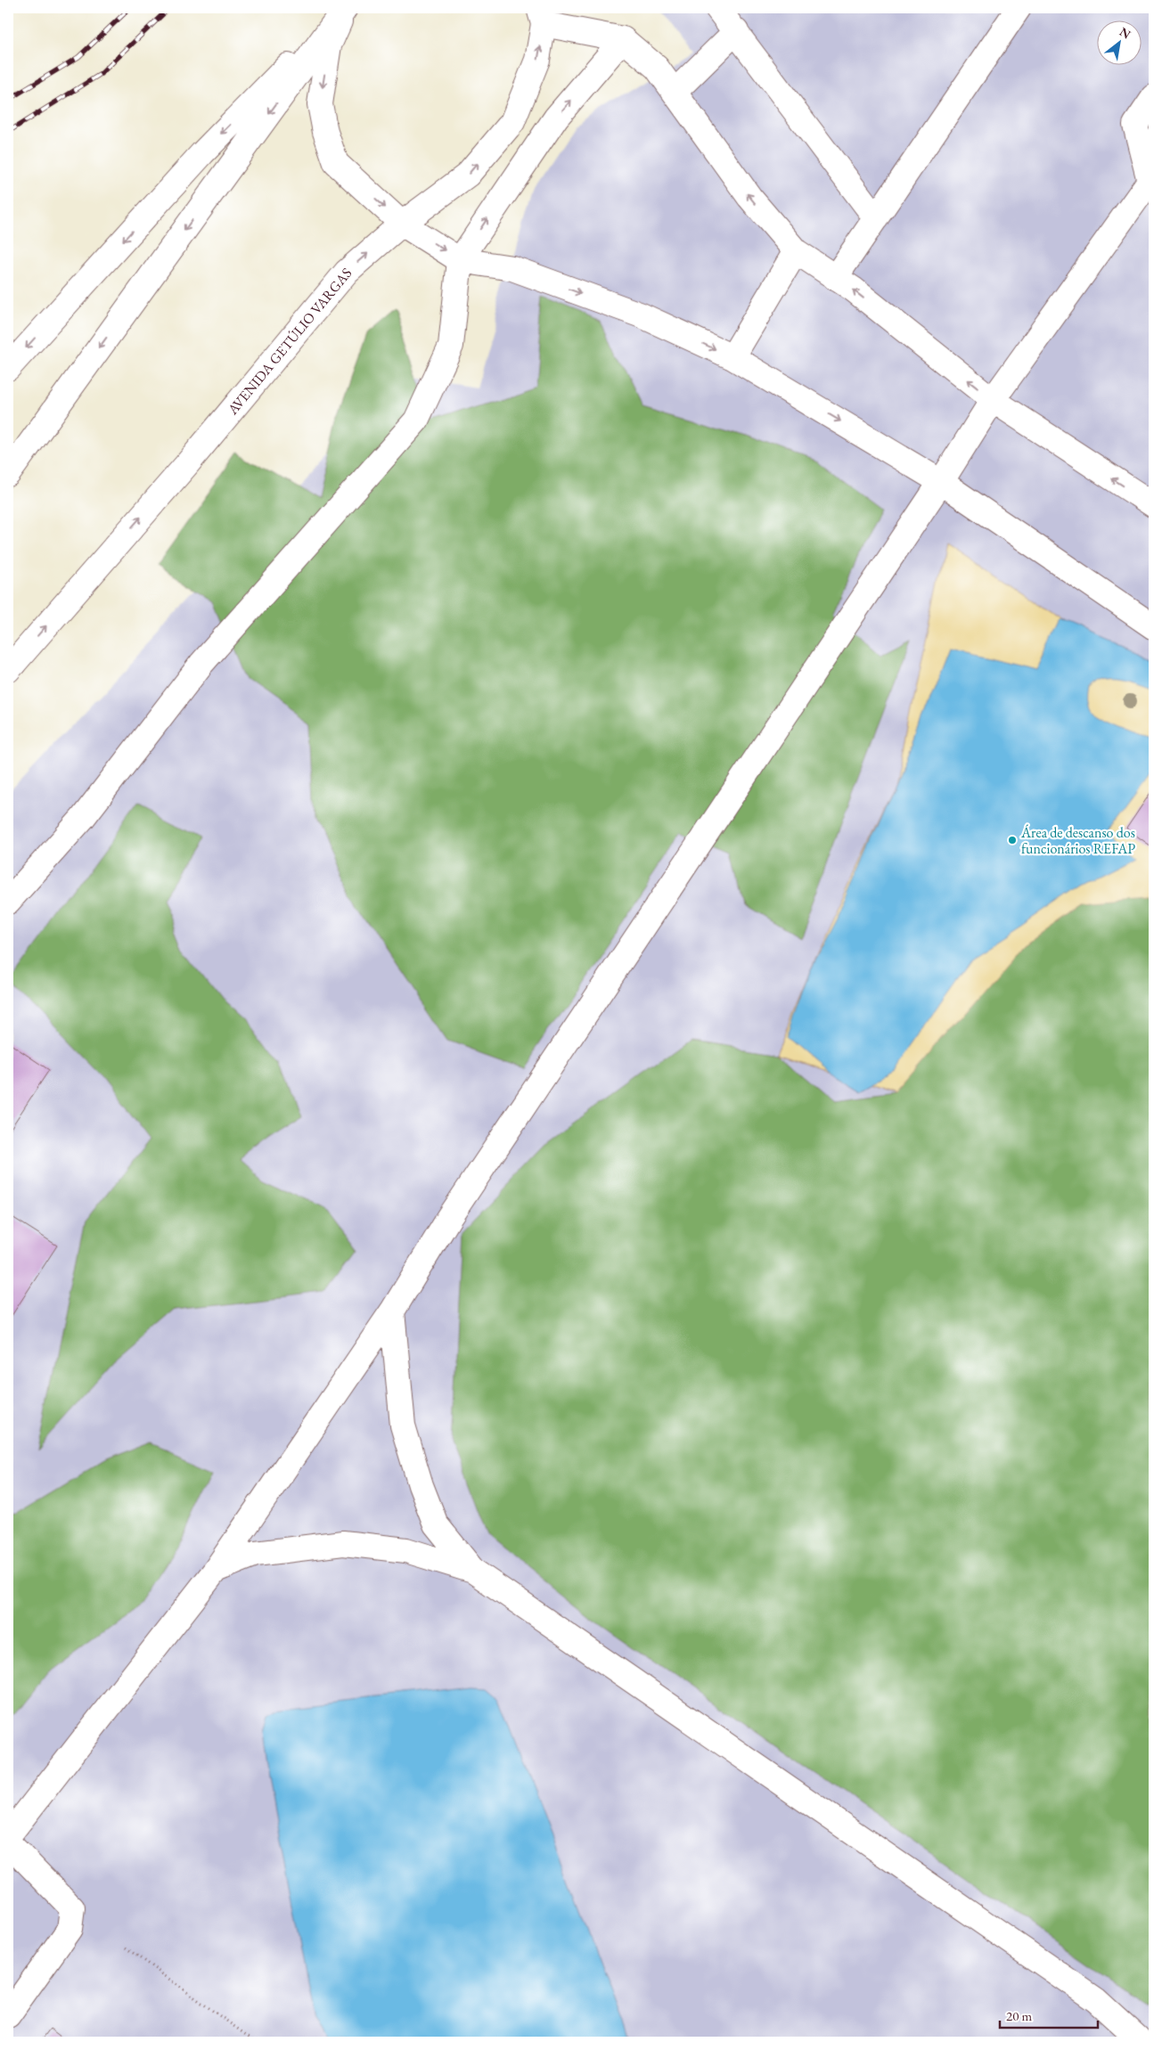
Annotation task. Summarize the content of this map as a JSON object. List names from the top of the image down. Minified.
{"streets":{"main road":["AVENIDA GETÚLIO VARGAS"]},"places":["Área de descanso dos funcionários REFAP"],"scale_bar":"20 m","north":"top right"}
